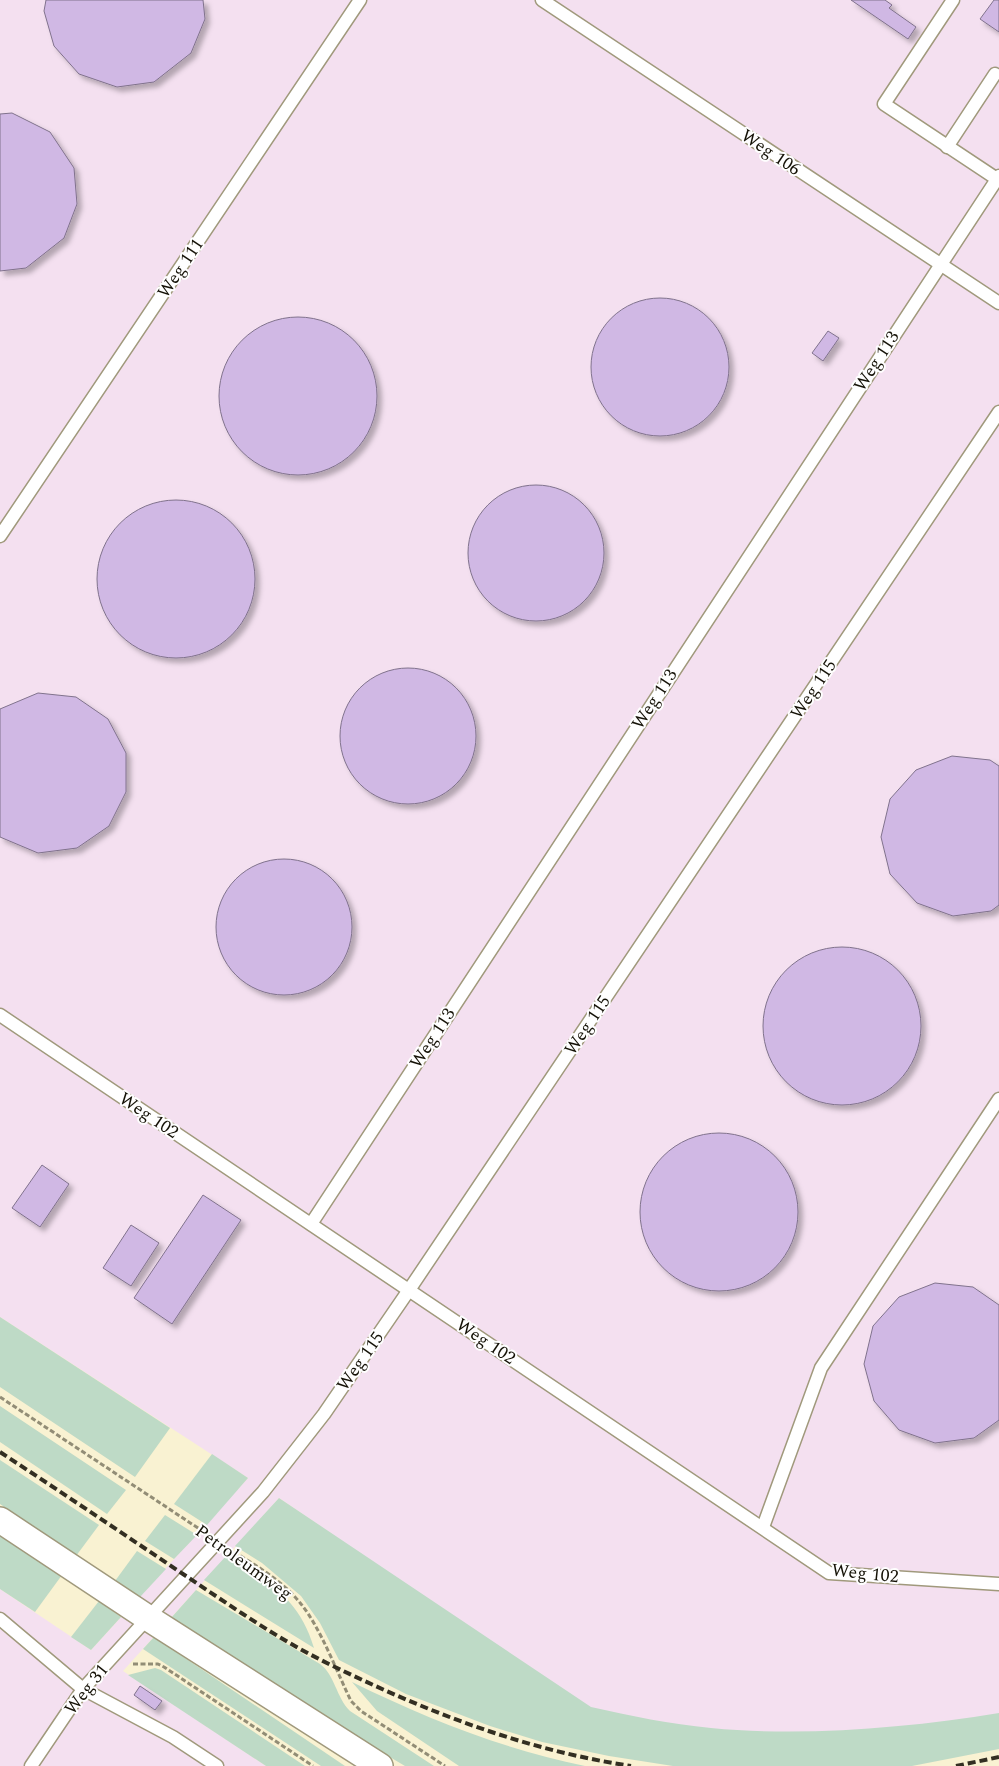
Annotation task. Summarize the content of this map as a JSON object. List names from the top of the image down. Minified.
{"streets":{"lane":["Weg 106","Weg 111","Weg 113","Weg 115","Weg 102","Weg 31"],"path":["Petroleumweg"]},"crossings":[["Weg 106","Weg 113"],["Weg 113","Weg 102"],["Weg 115","Weg 102"],["Weg 115","Petroleumweg"],["Weg 115","Weg 31"]]}
